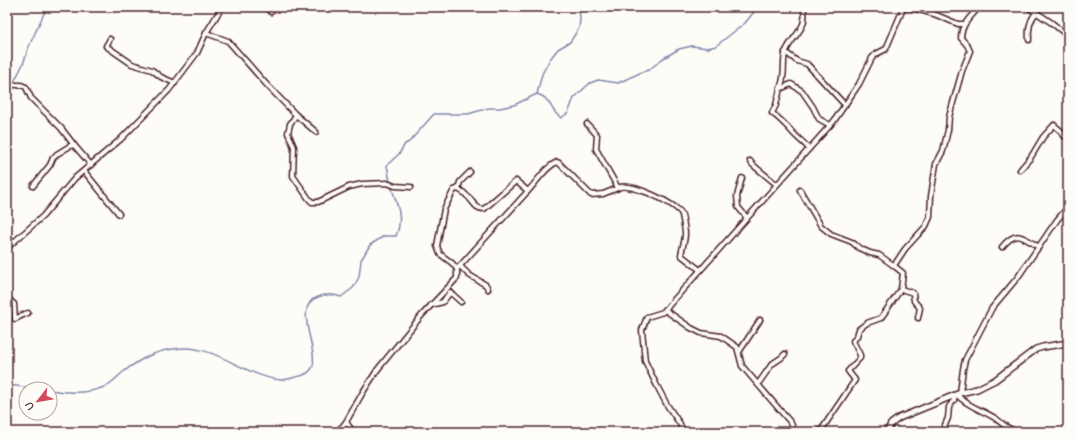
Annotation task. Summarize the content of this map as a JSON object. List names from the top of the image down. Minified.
{"north":"bottom left"}
